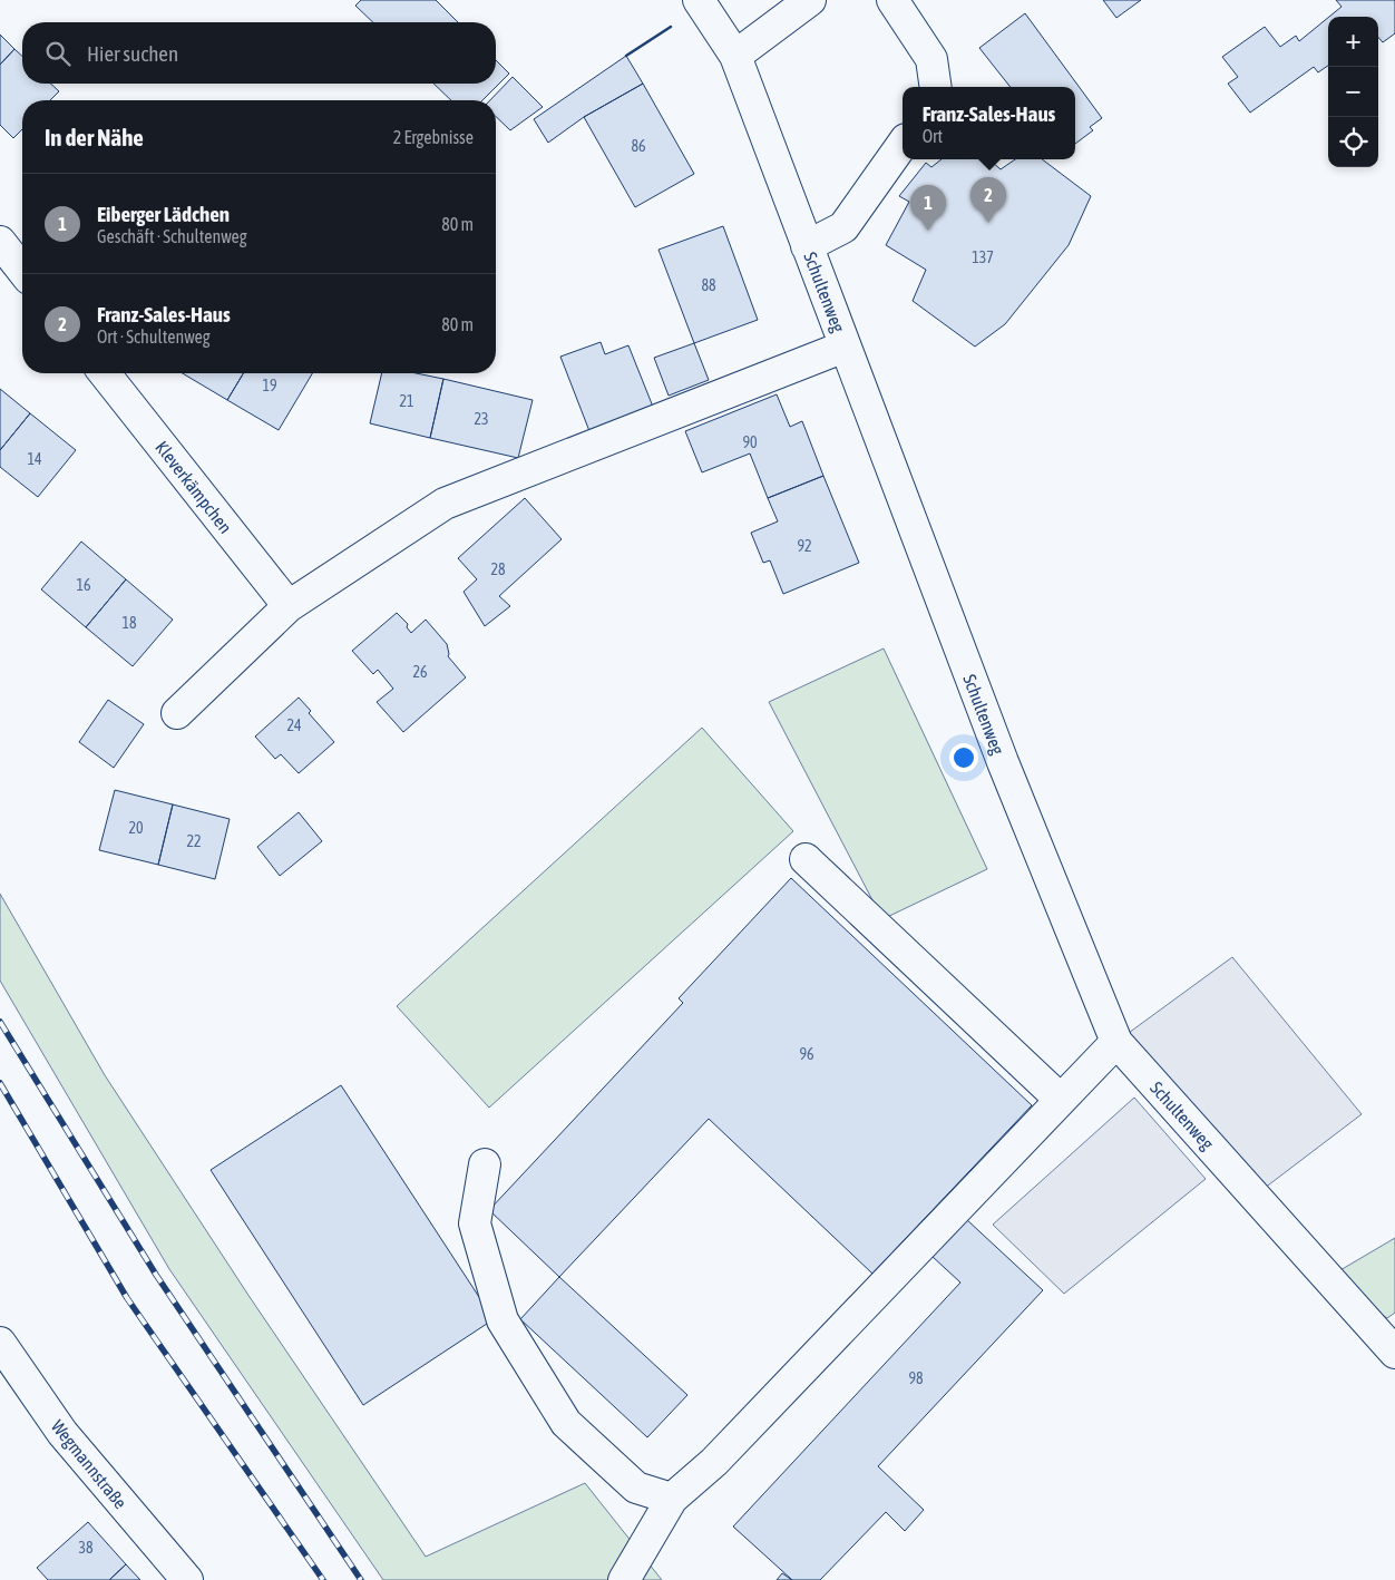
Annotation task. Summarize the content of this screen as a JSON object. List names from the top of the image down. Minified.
{"streets":{"street":["Schultenweg","Kleverkämpchen","Wegmannstraße"]},"house_numbers":["86","137","88","19","21","23","90","14","92","28","16","18","26","24","20","22","96","98","38"],"page":{"map_buttons":["+","−"],"search":"Hier suchen","popup":["Franz-Sales-Haus","Ort"],"heading":["In der Nähe","2 Ergebnisse"],"list":[{"mark":"1","name":"Eiberger Lädchen","note":"Geschäft · Schultenweg","value":"80 m"},{"mark":"2","name":"Franz-Sales-Haus","note":"Ort · Schultenweg","value":"80 m"}],"pins":["2","1"]}}
